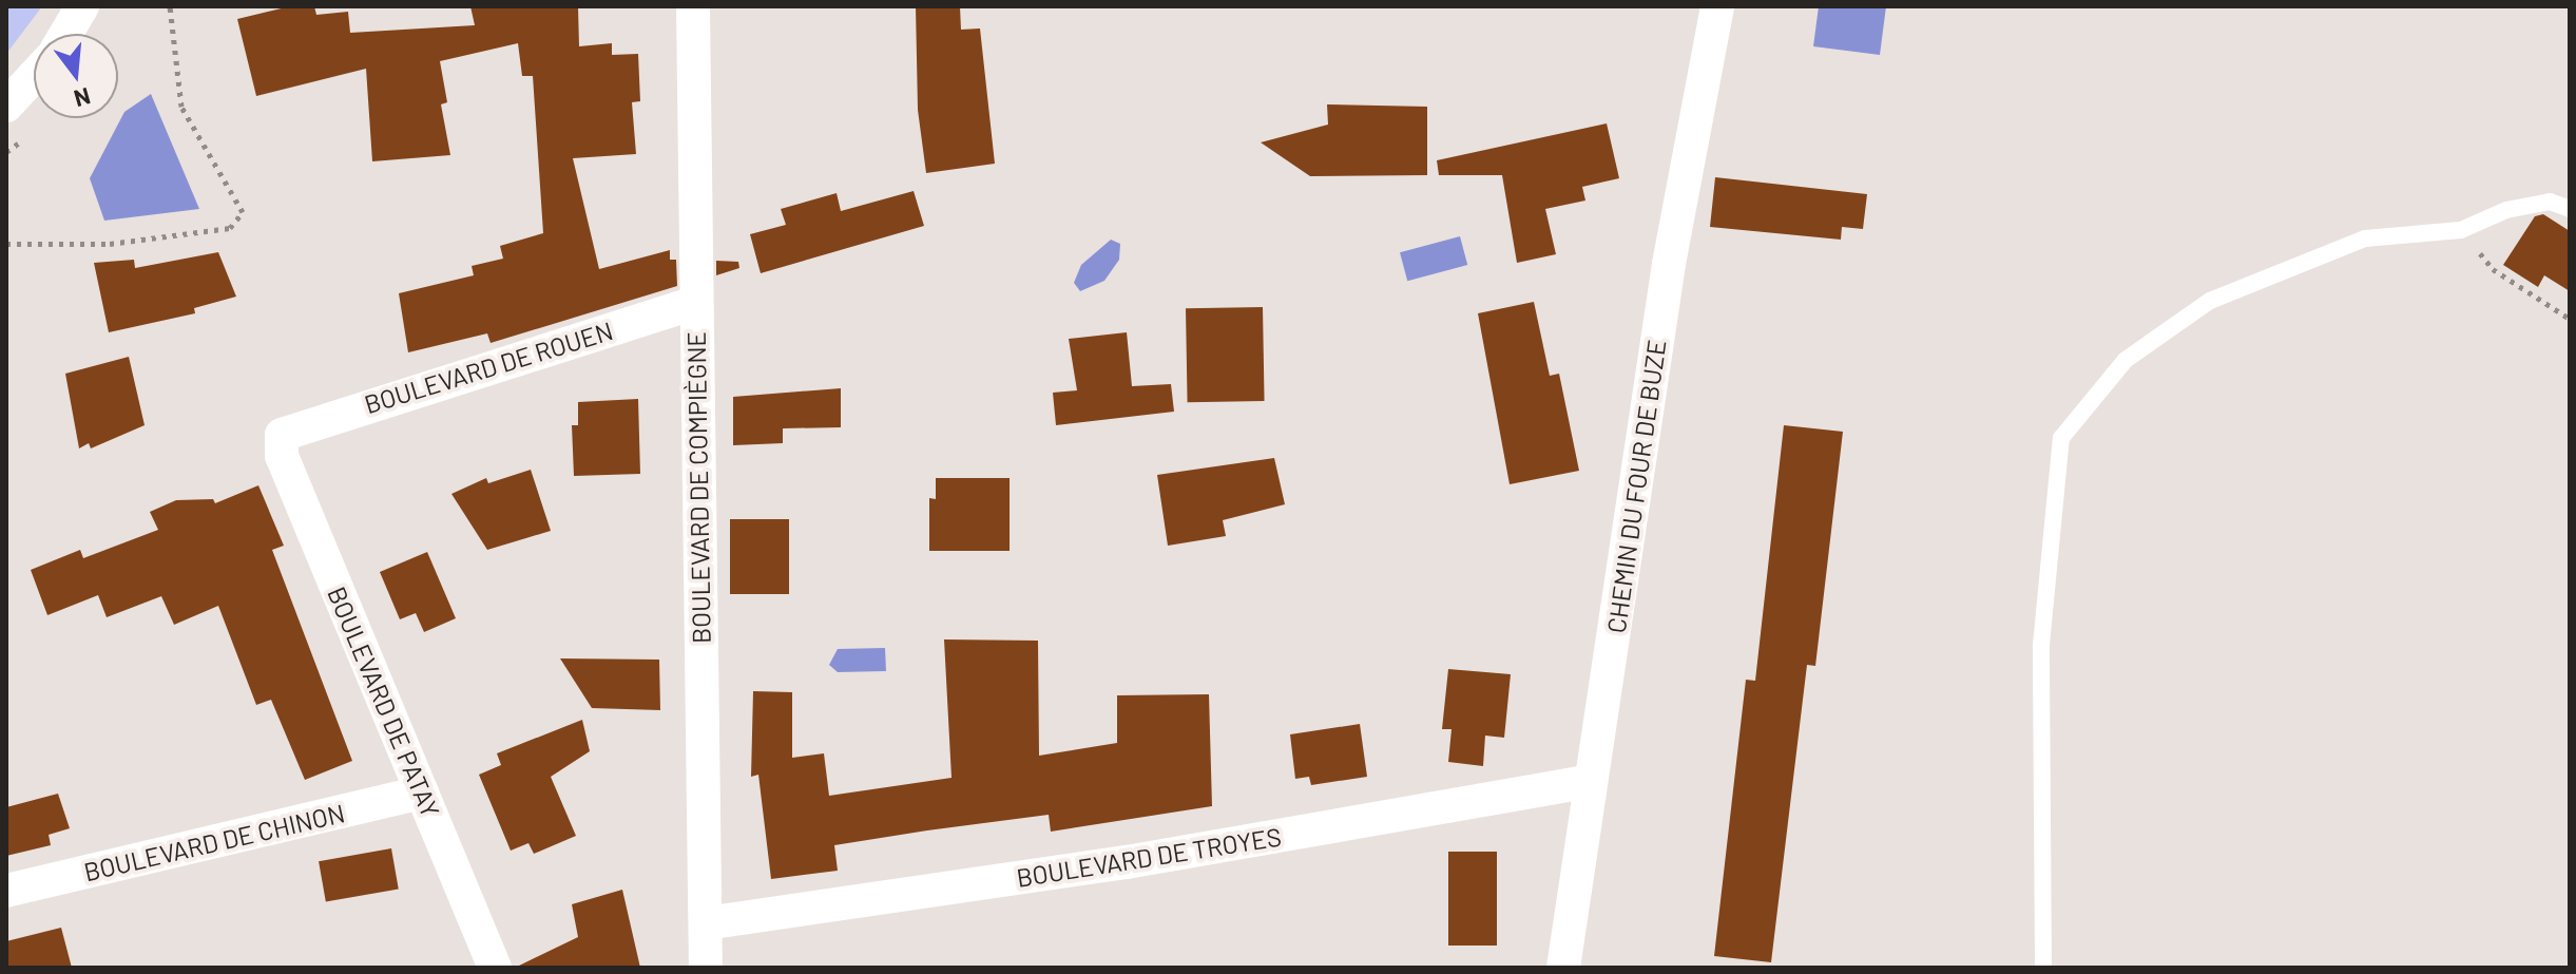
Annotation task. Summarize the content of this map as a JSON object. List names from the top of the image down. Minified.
{"streets":{"street":["BOULEVARD DE ROUEN","CHEMIN DU FOUR DE BUZE","BOULEVARD DE COMPIÈGNE","BOULEVARD DE PATAY","BOULEVARD DE CHINON","BOULEVARD DE TROYES"]},"crossings":[["BOULEVARD DE ROUEN","BOULEVARD DE COMPIÈGNE"],["BOULEVARD DE ROUEN","BOULEVARD DE PATAY"],["CHEMIN DU FOUR DE BUZE","BOULEVARD DE TROYES"],["BOULEVARD DE COMPIÈGNE","BOULEVARD DE TROYES"],["BOULEVARD DE PATAY","BOULEVARD DE CHINON"]],"north":"bottom"}
